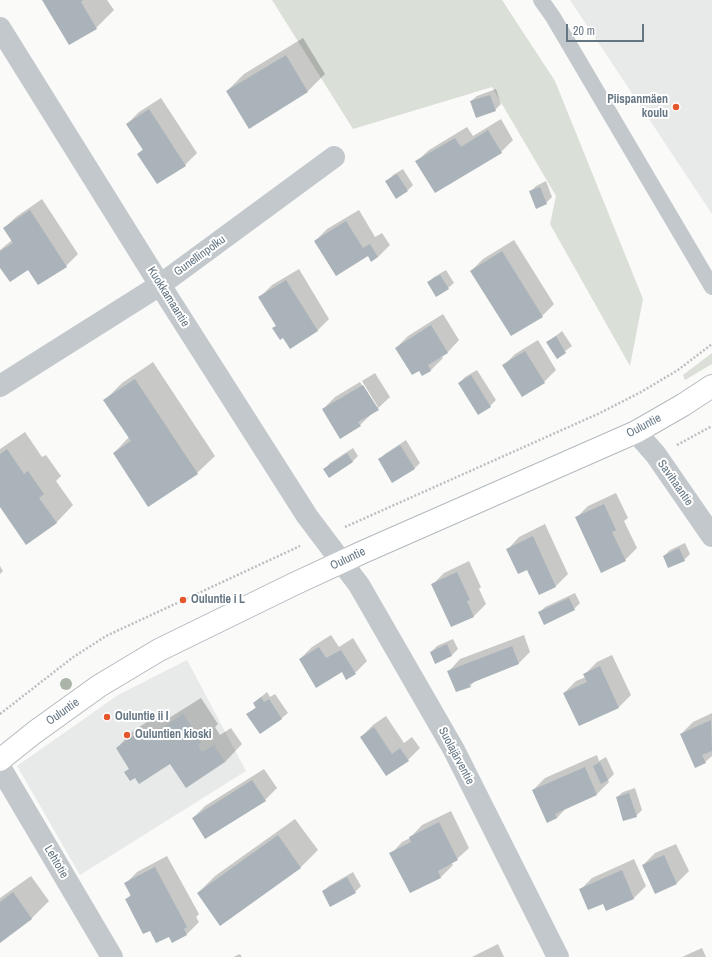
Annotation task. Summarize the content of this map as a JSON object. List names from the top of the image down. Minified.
{"streets":{"main road":["Ouluntie"],"street":["Gunellinpolku","Kuokkamaantie","Savihaantie","Suolajärventie","Lehtotie"]},"crossings":[["Gunellinpolku","Kuokkamaantie"],["Kuokkamaantie","Ouluntie"],["Kuokkamaantie","Suolajärventie"],["Ouluntie","Savihaantie"],["Ouluntie","Suolajärventie"]],"places":["Piispanmäen koulu","Ouluntie i L","Ouluntie ii I","Ouluntien kioski"],"scale_bar":"20 m"}
